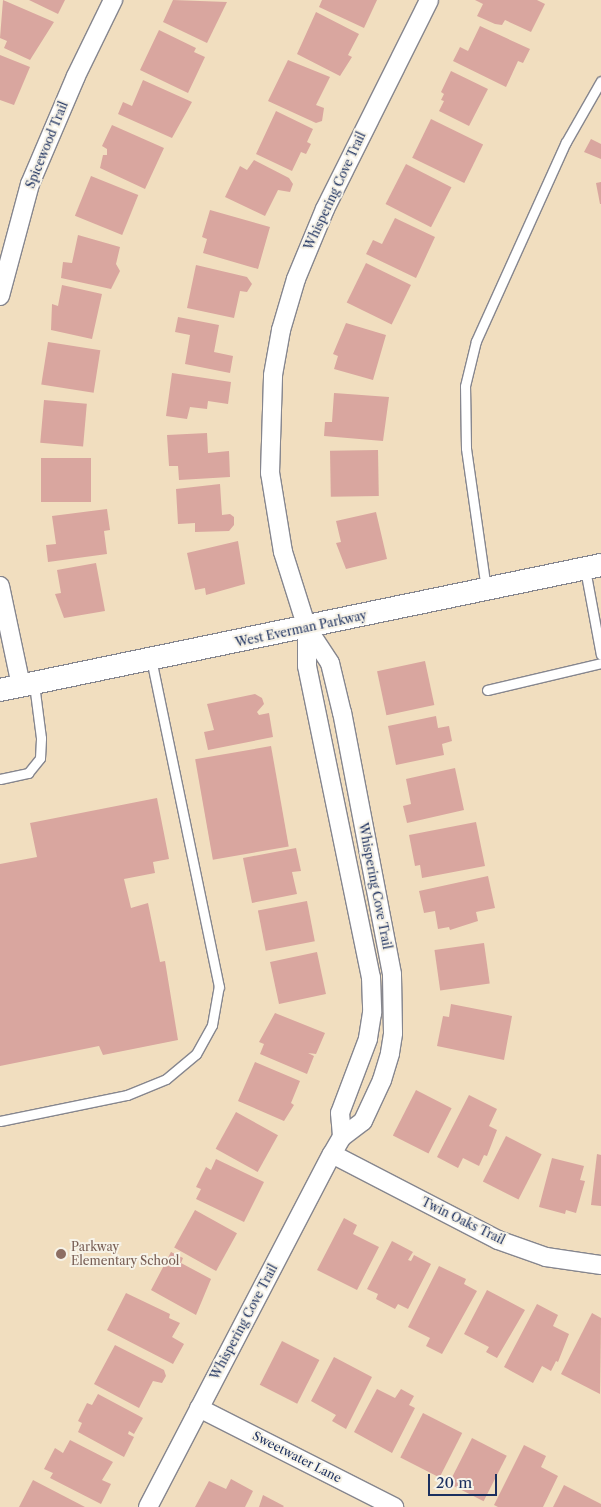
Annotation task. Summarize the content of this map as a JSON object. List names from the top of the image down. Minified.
{"streets":{"street":["Spicewood Trail","Whispering Cove Trail","West Everman Parkway","Twin Oaks Trail","Sweetwater Lane"]},"crossings":[["Whispering Cove Trail","West Everman Parkway"],["Whispering Cove Trail","Twin Oaks Trail"],["Whispering Cove Trail","Sweetwater Lane"]],"places":["Parkway Elementary School"],"scale_bar":"20 m"}
